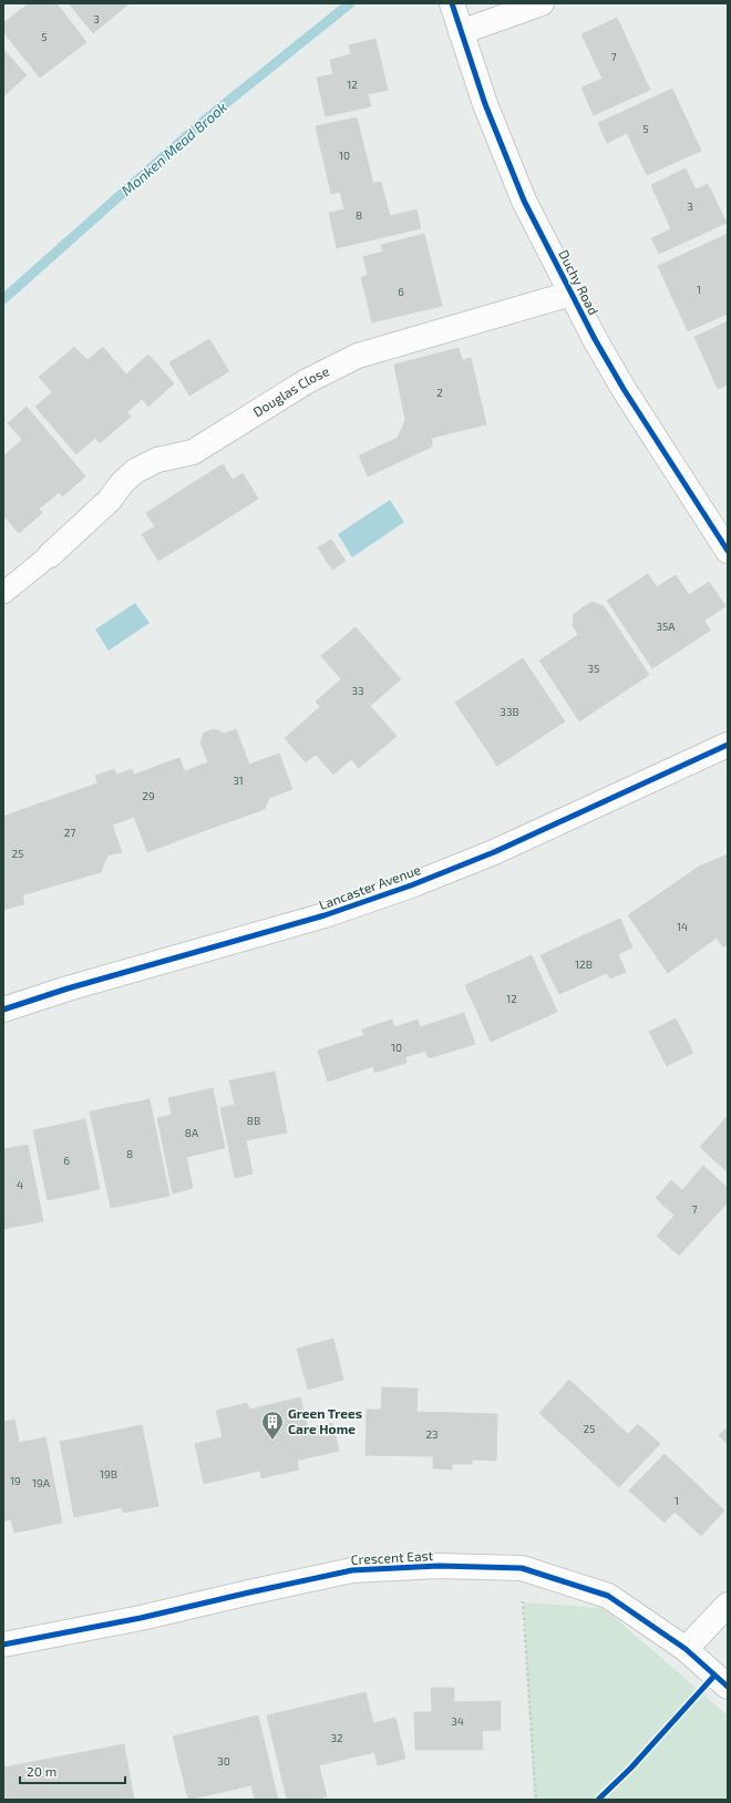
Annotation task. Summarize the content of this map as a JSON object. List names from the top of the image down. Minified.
{"streets":{"street":["Duchy Road","Douglas Close","Lancaster Avenue","Crescent East"]},"crossings":[["Duchy Road","Douglas Close"]],"water":["Monken Mead Brook"],"places":{"building":["Green Trees Care Home"]},"house_numbers":["3","5","7","12","5","10","3","8","1","6","2","35A","35","33","33B","31","29","27","25","14","12B","12","10","8B","8A","8","6","4","7","25","23","19B","19","19A","1","34","32","30"],"scale_bar":"20 m"}
